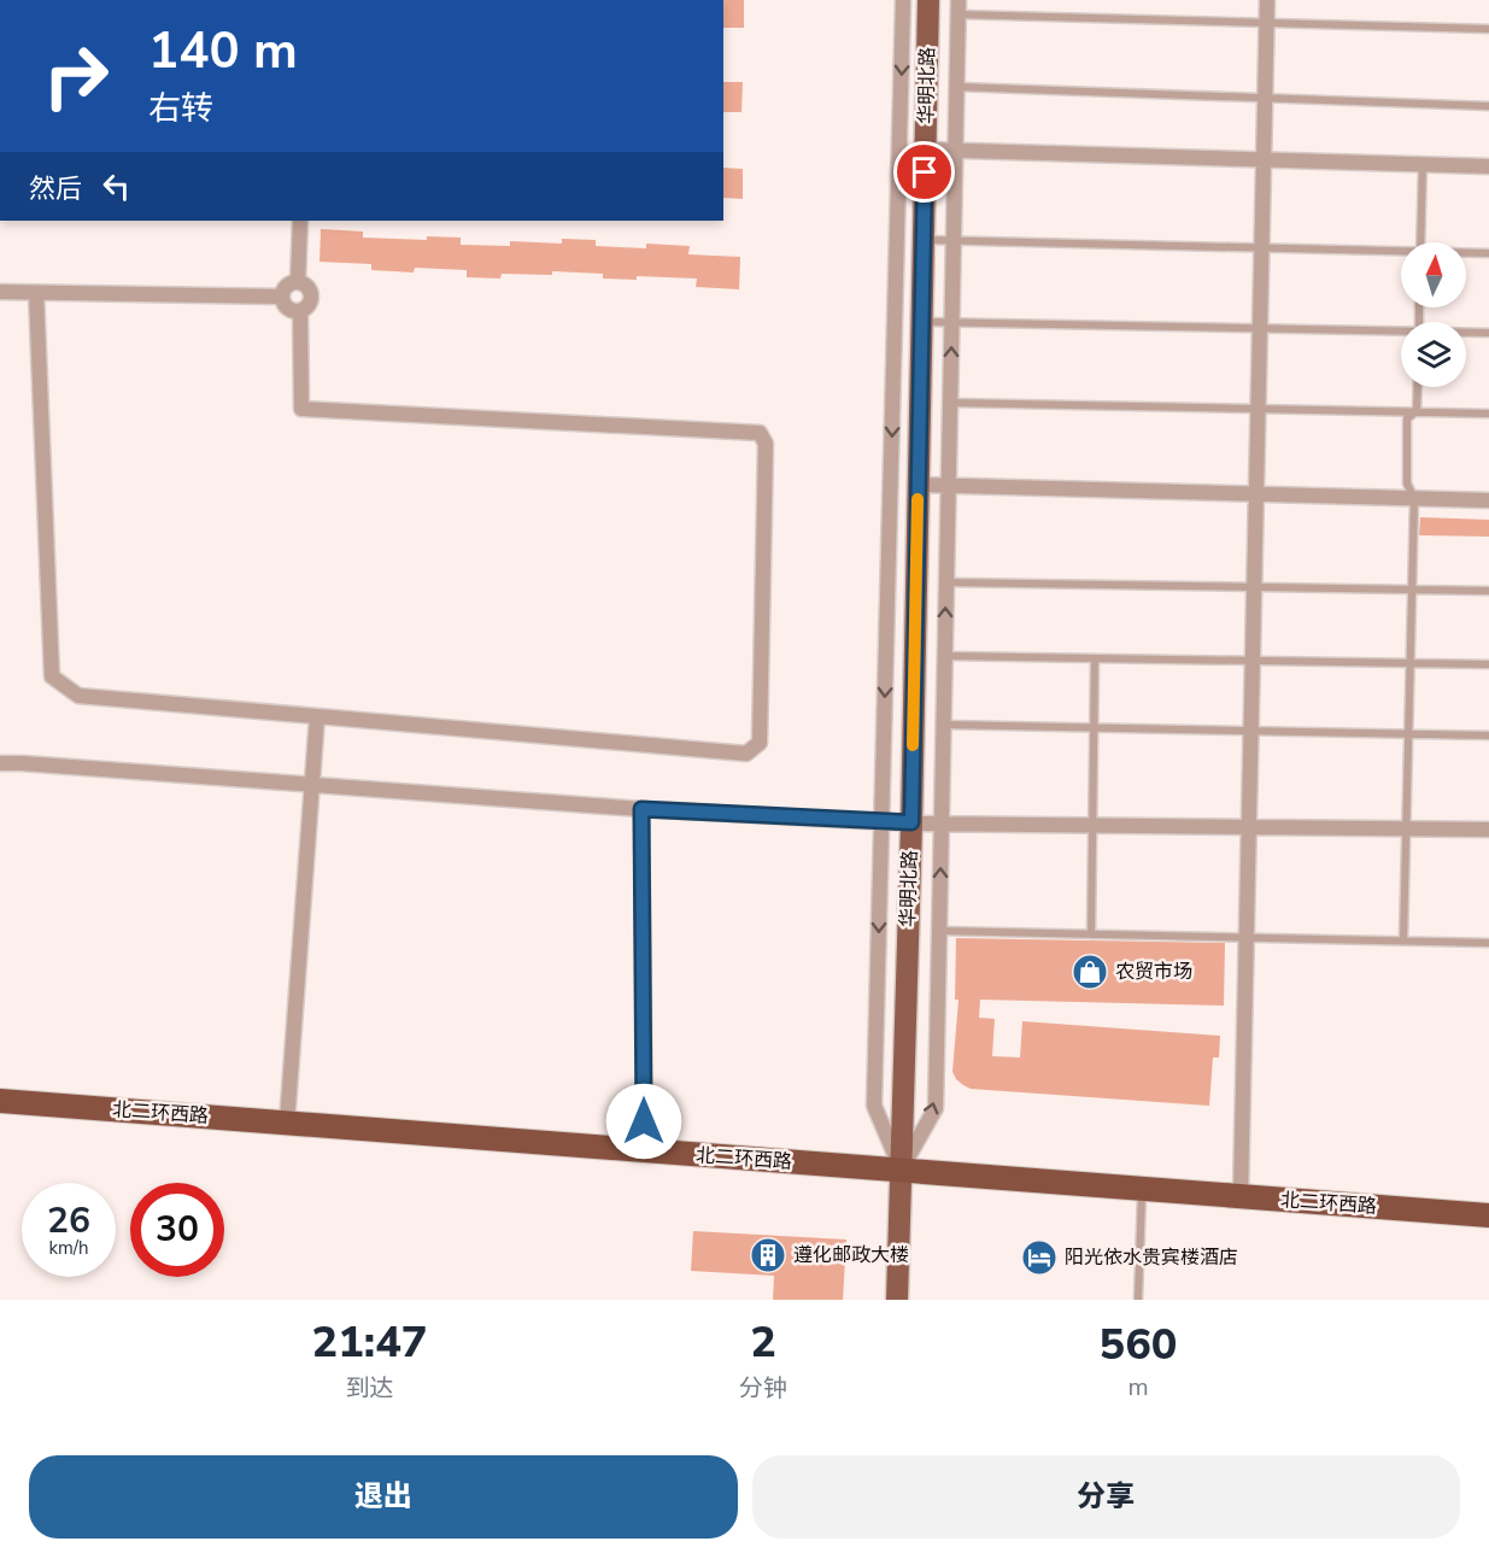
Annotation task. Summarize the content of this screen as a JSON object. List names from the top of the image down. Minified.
{"streets":{"highway":["北二环西路"],"main road":["华明北路"]},"crossings":[["华明北路","北二环西路"]],"places":{"shop":["农贸市场"],"building":["遵化邮政大楼"],"hotel":["阳光依水贵宾楼酒店"]},"north":"top","page":{"turn":["140 m","右转"],"then":"然后","speed":"26 km/h","limit":"30","eta":["21:47","到达","2","分钟","560","m"],"buttons":["退出","分享"]}}
